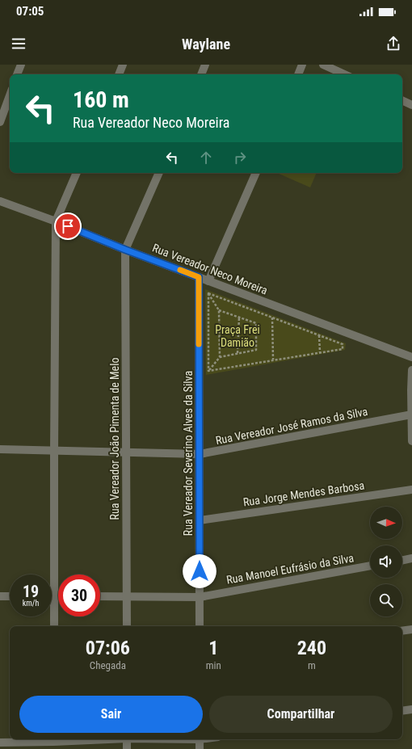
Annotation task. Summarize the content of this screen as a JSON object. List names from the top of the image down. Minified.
{"streets":{"street":["Rua Vereador Neco Moreira","Rua Vereador José Ramos da Silva","Rua Vereador João Pimenta de Melo","Rua Vereador Severino Alves da Silva","Rua Jorge Mendes Barbosa","Rua Manoel Eufrásio da Silva"]},"crossings":[["Rua Vereador Neco Moreira","Rua Vereador João Pimenta de Melo"],["Rua Vereador Neco Moreira","Rua Vereador Severino Alves da Silva"],["Rua Vereador José Ramos da Silva","Rua Vereador João Pimenta de Melo"],["Rua Vereador José Ramos da Silva","Rua Vereador Severino Alves da Silva"],["Rua Vereador João Pimenta de Melo","Rua Manoel Eufrásio da Silva"],["Rua Vereador Severino Alves da Silva","Rua Jorge Mendes Barbosa"],["Rua Vereador Severino Alves da Silva","Rua Manoel Eufrásio da Silva"]],"parks":["Praça Frei Damião"],"north":"right","page":{"status":"07:05","header":"Waylane","turn":["160 m","Rua Vereador Neco Moreira"],"speed":"19 km/h","limit":"30","eta":["07:06","Chegada","1","min","240","m"],"buttons":["Sair","Compartilhar"]}}
